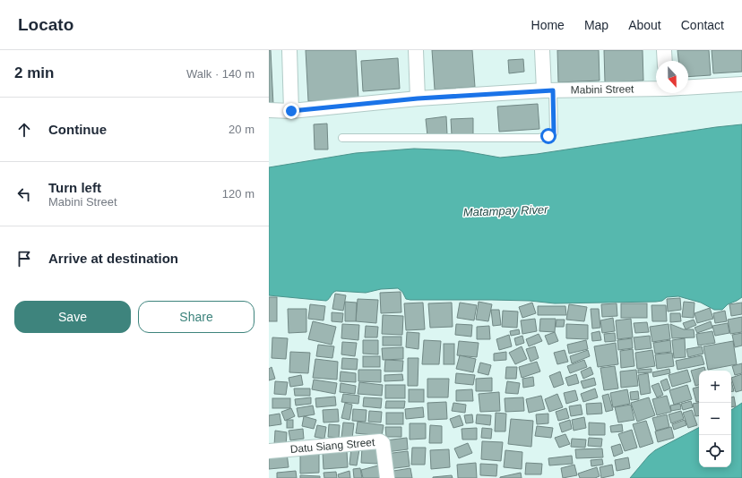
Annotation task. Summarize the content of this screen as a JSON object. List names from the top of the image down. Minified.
{"streets":{"street":["Mabini Street","Datu Siang Street"]},"water":["Matampay River"],"north":"bottom","page":{"header":"Locato","nav":["Home","Map","About","Contact"],"heading":["2 min","Walk · 140 m"],"list":[["Continue","20 m"],["Turn left","Mabini Street","120 m"],"Arrive at destination"],"buttons":["Save","Share"],"map_buttons":["+","−"]}}
